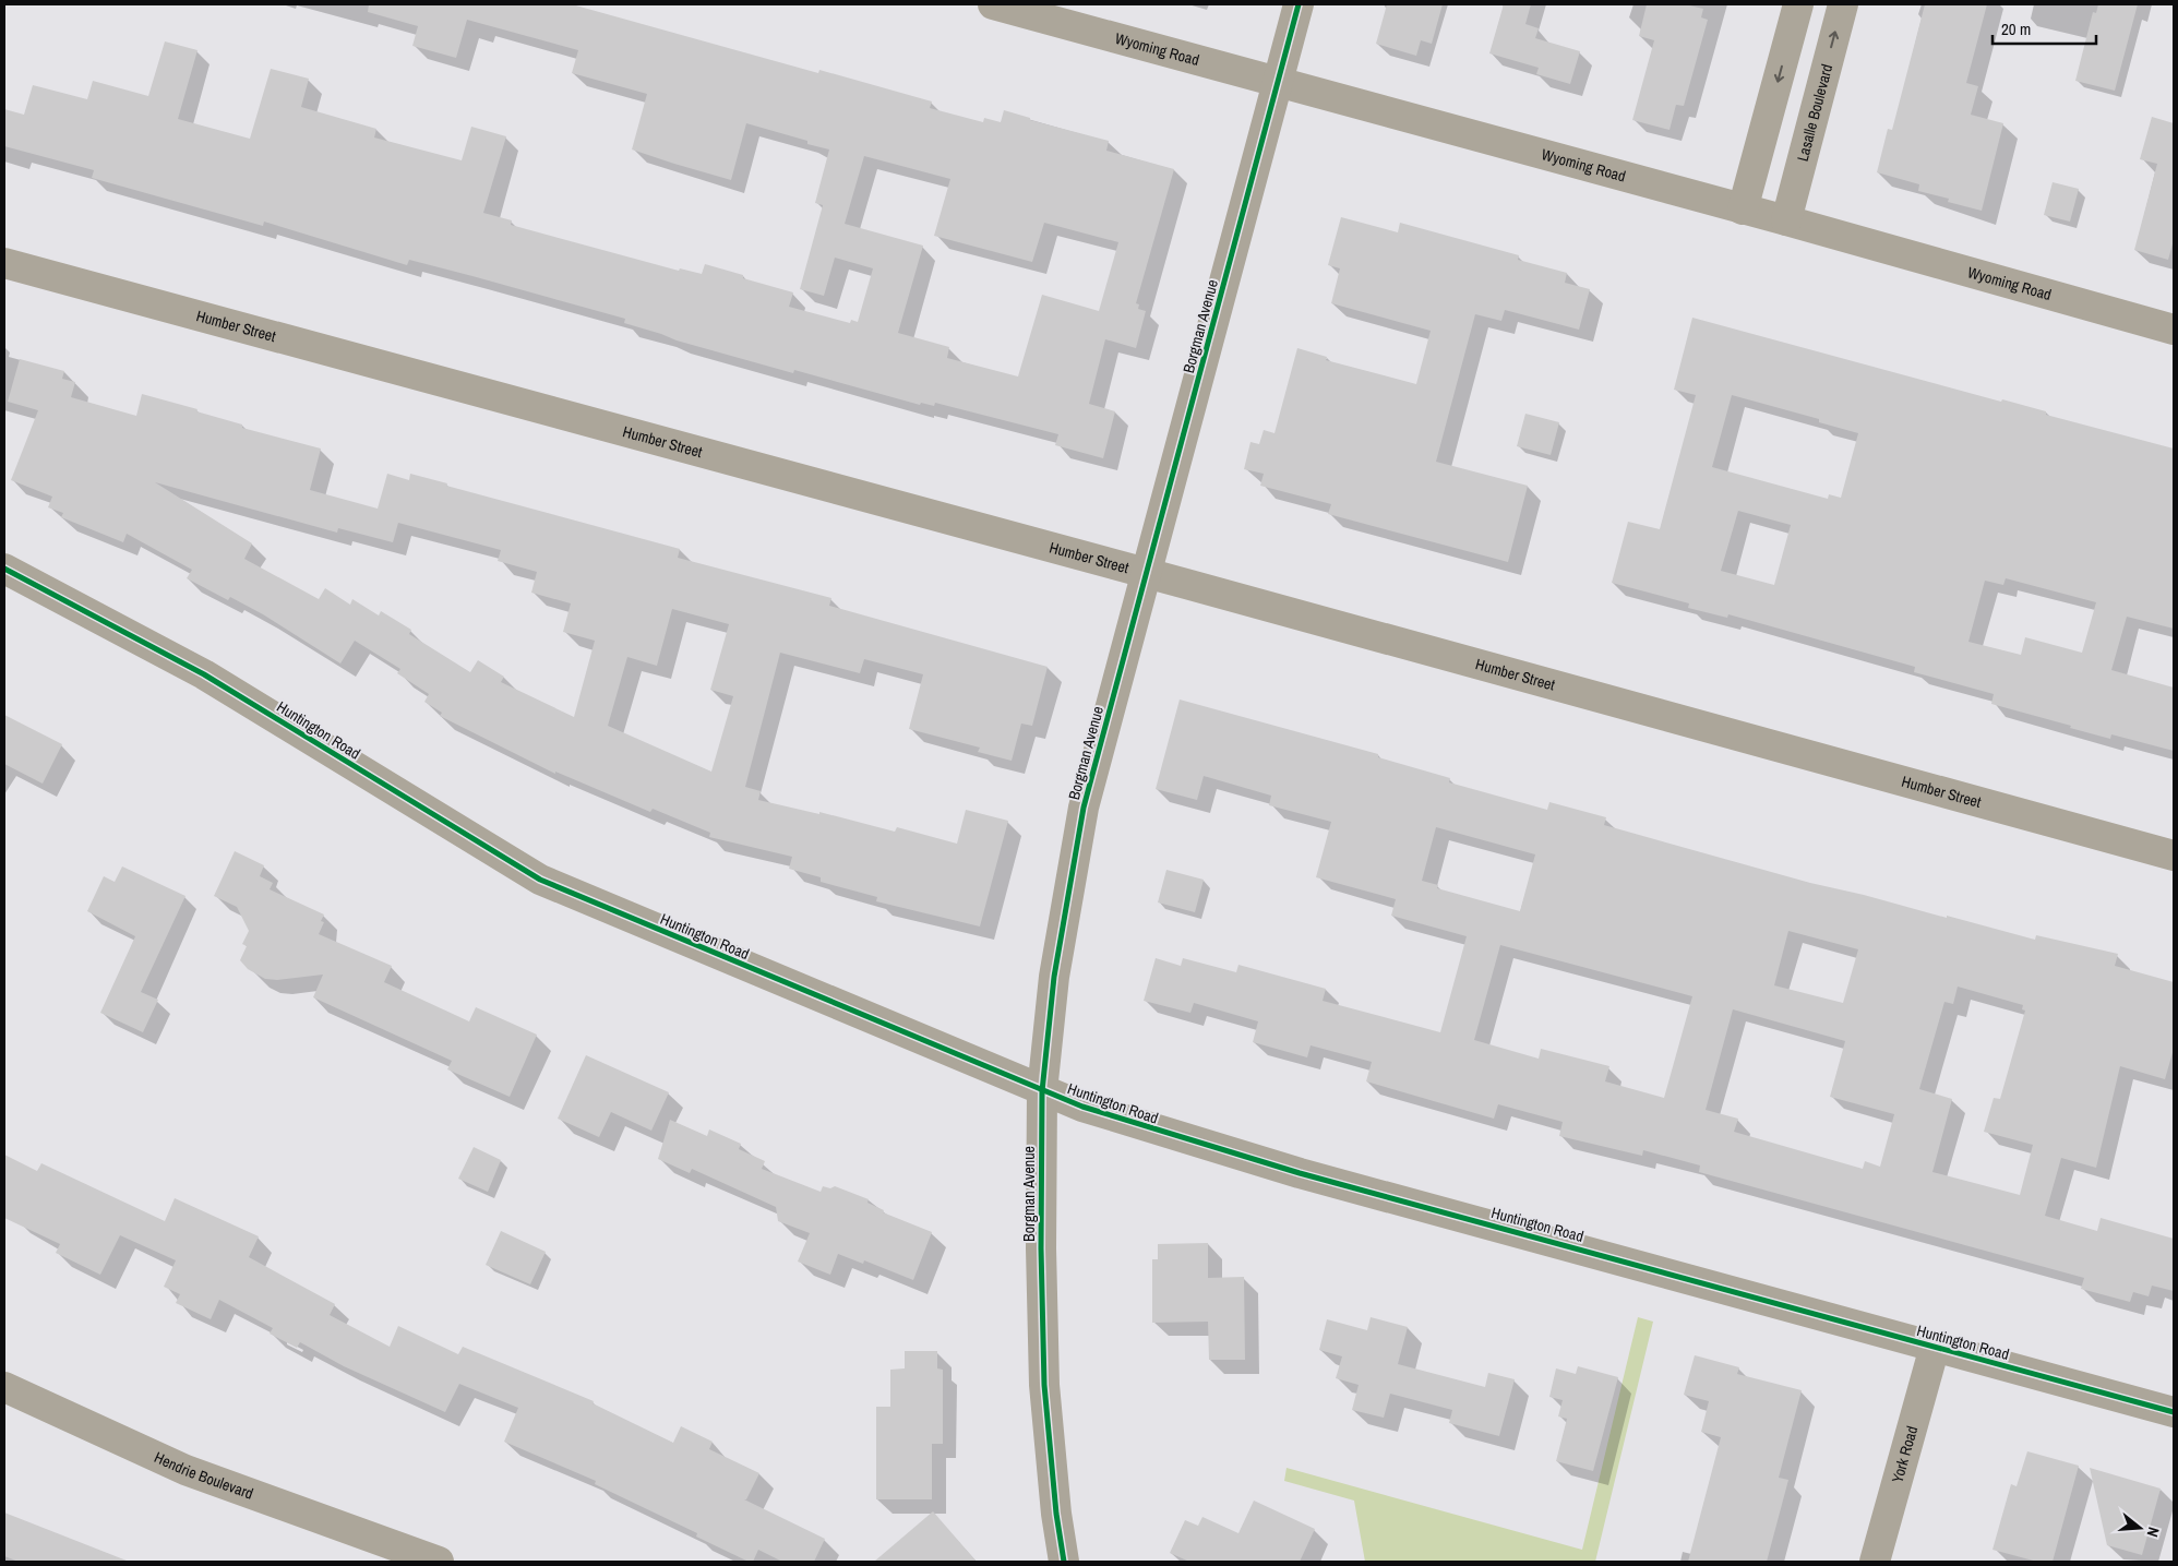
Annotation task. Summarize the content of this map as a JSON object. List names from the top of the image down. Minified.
{"streets":{"street":["Wyoming Road","Lasalle Boulevard","Humber Street","Borgman Avenue","Huntington Road","York Road","Hendrie Boulevard"]},"crossings":[["Wyoming Road","Lasalle Boulevard"],["Wyoming Road","Borgman Avenue"],["Humber Street","Borgman Avenue"],["Borgman Avenue","Huntington Road"],["Huntington Road","York Road"]],"scale_bar":"20 m","north":"right"}
